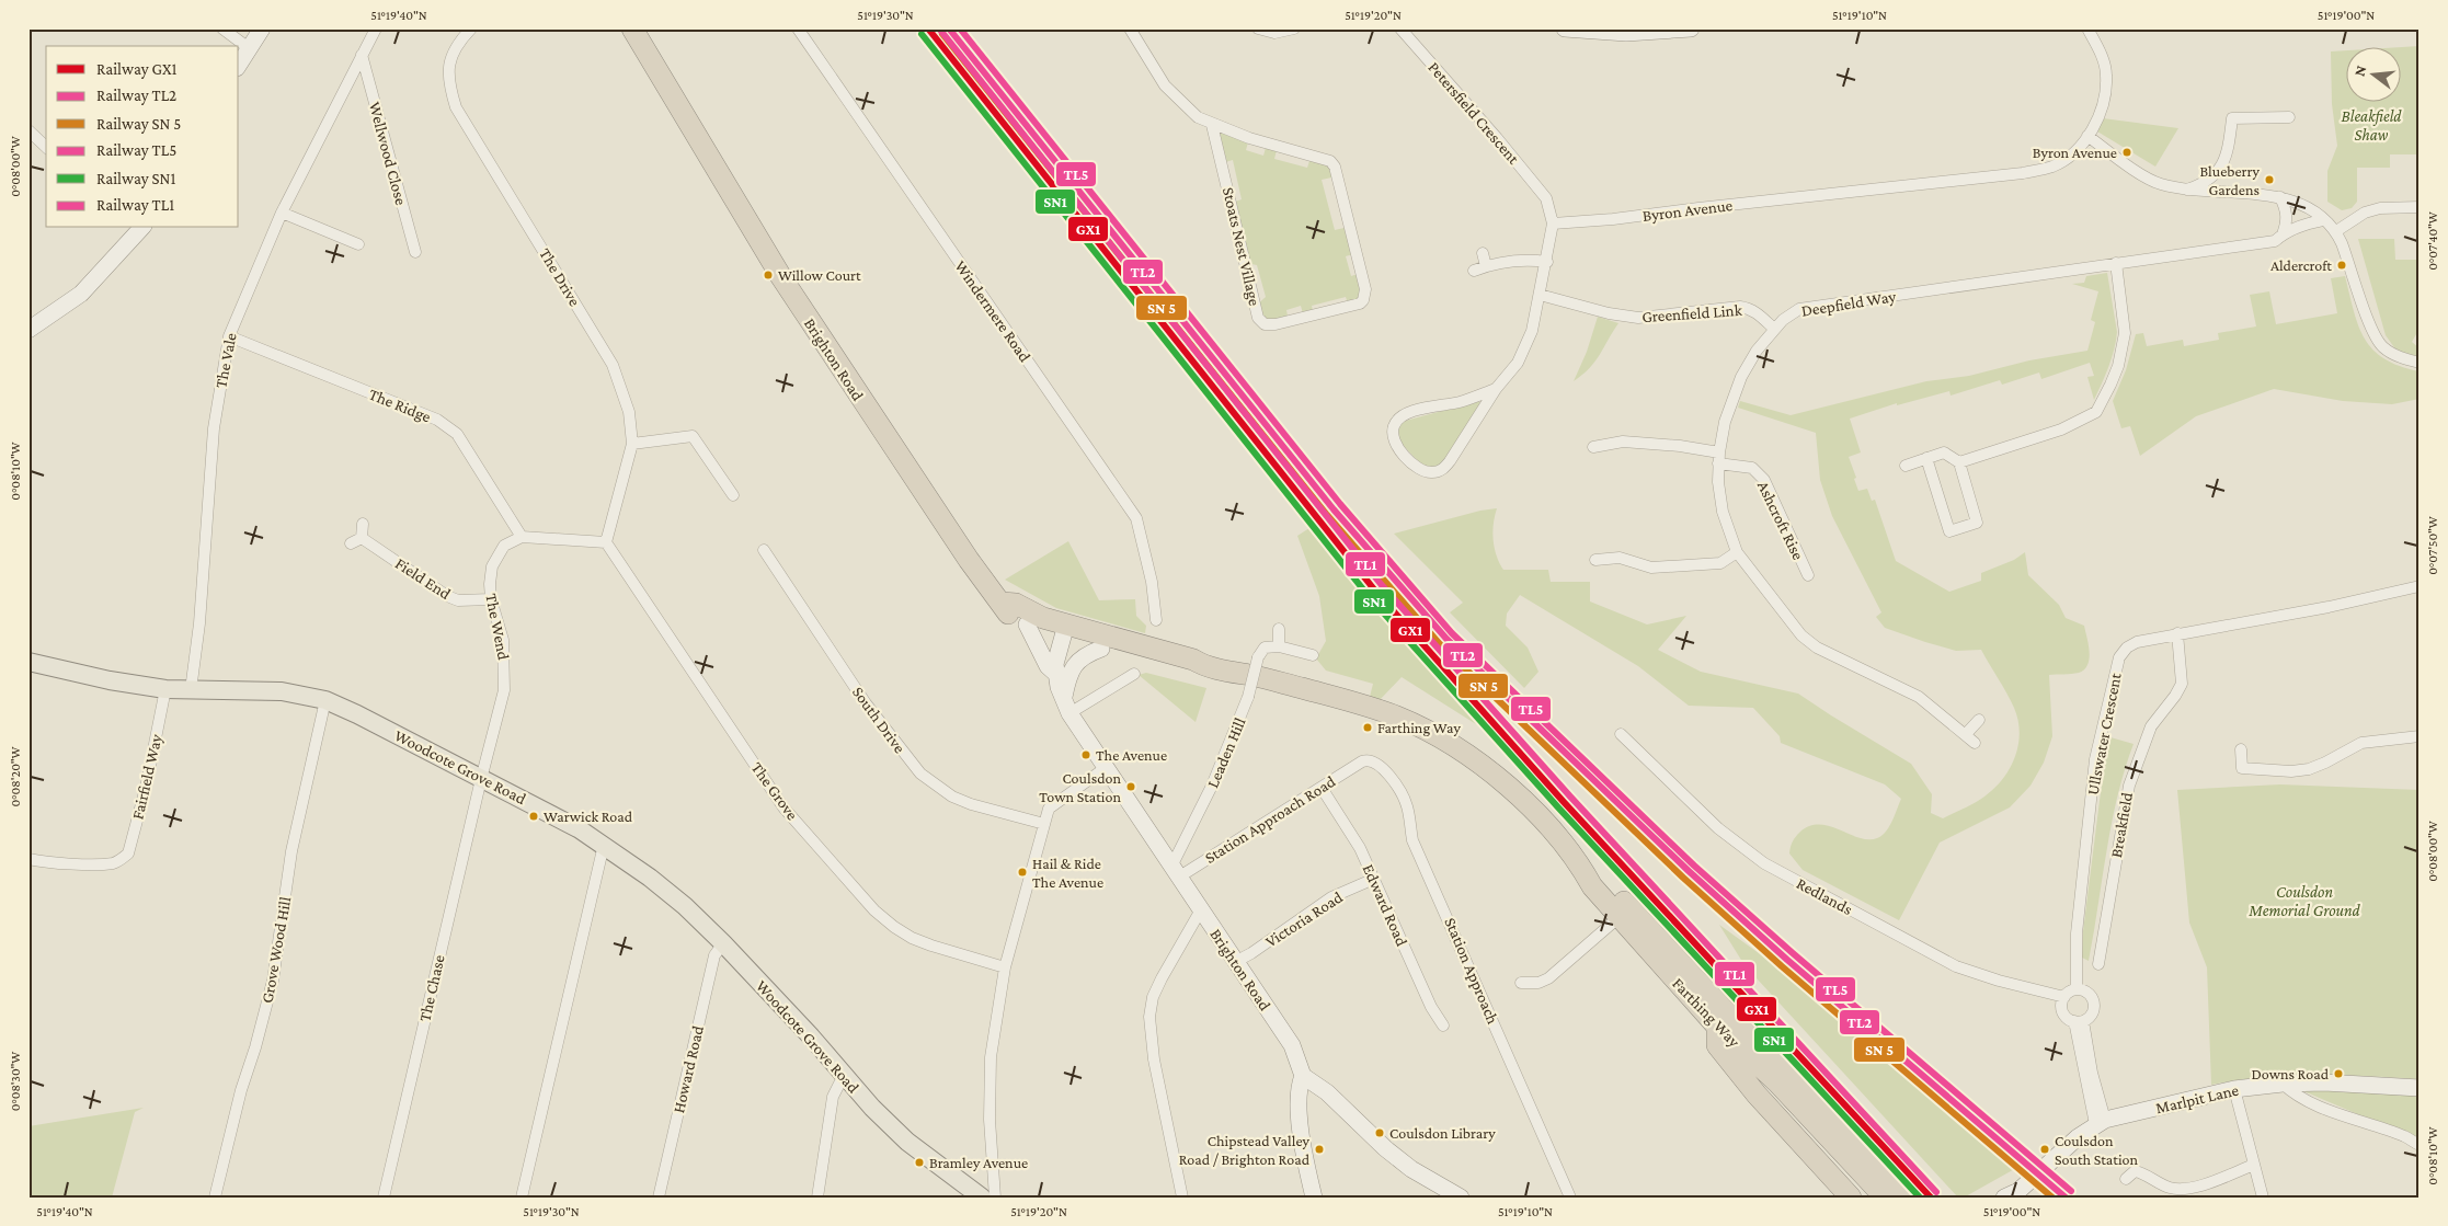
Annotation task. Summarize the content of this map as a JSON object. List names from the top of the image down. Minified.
{"streets":{"highway":["Brighton Road","Farthing Way"],"main road":["Woodcote Grove Road","Marlpit Lane"],"street":["Petersfield Crescent","Wellwood Close","Byron Avenue","Stoats Nest Village","The Drive","Deepfield Way","Windermere Road","Greenfield Link","The Vale","The Ridge","Ashcroft Rise","Field End","The Wend","South Drive","Ullswater Crescent","Leaden Hill","Fairfield Way","The Grove","Station Approach Road","Breakfield","Redlands","Edward Road","Victoria Road","Grove Wood Hill","Station Approach","The Chase","Howard Road"]},"crossings":[["Petersfield Crescent","Byron Avenue"],["Wellwood Close","The Vale"],["The Drive","The Grove"],["Deepfield Way","Greenfield Link"],["Deepfield Way","Ashcroft Rise"],["Brighton Road","Leaden Hill"],["Brighton Road","Station Approach Road"],["Brighton Road","Victoria Road"],["Brighton Road","Farthing Way"],["The Vale","The Ridge"],["The Vale","Woodcote Grove Road"],["The Ridge","The Wend"],["Field End","The Wend"],["The Wend","Woodcote Grove Road"],["The Wend","The Chase"],["Ullswater Crescent","Breakfield"],["Ullswater Crescent","Redlands"],["Leaden Hill","Station Approach Road"],["Woodcote Grove Road","Fairfield Way"],["Woodcote Grove Road","Grove Wood Hill"],["Woodcote Grove Road","The Chase"],["Woodcote Grove Road","Howard Road"],["Station Approach Road","Edward Road"],["Station Approach Road","Station Approach"],["Edward Road","Victoria Road"]],"parks":["Bleakfield Shaw","Coulsdon Memorial Ground"],"places":["Byron Avenue","Blueberry Gardens","Aldercroft","Willow Court","Farthing Way","The Avenue","Coulsdon Town Station","Warwick Road","Hail & Ride The Avenue","Downs Road","Coulsdon Library","Chipstead Valley Road / Brighton Road","Coulsdon South Station","Bramley Avenue"],"lines":["rail line GX1","rail line TL2","rail line TL5","rail line TL1","rail line SN1"],"legend":["Railway GX1","Railway TL2","Railway SN 5","Railway TL5","Railway SN1","Railway TL1"],"north":"left","coordinates":["51°19'40\"N","51°19'30\"N","51°19'20\"N","51°19'10\"N","51°19'00\"N","0°08'00\"W","0°07'40\"W","0°08'10\"W","0°07'50\"W","0°08'20\"W","0°08'30\"W"]}
